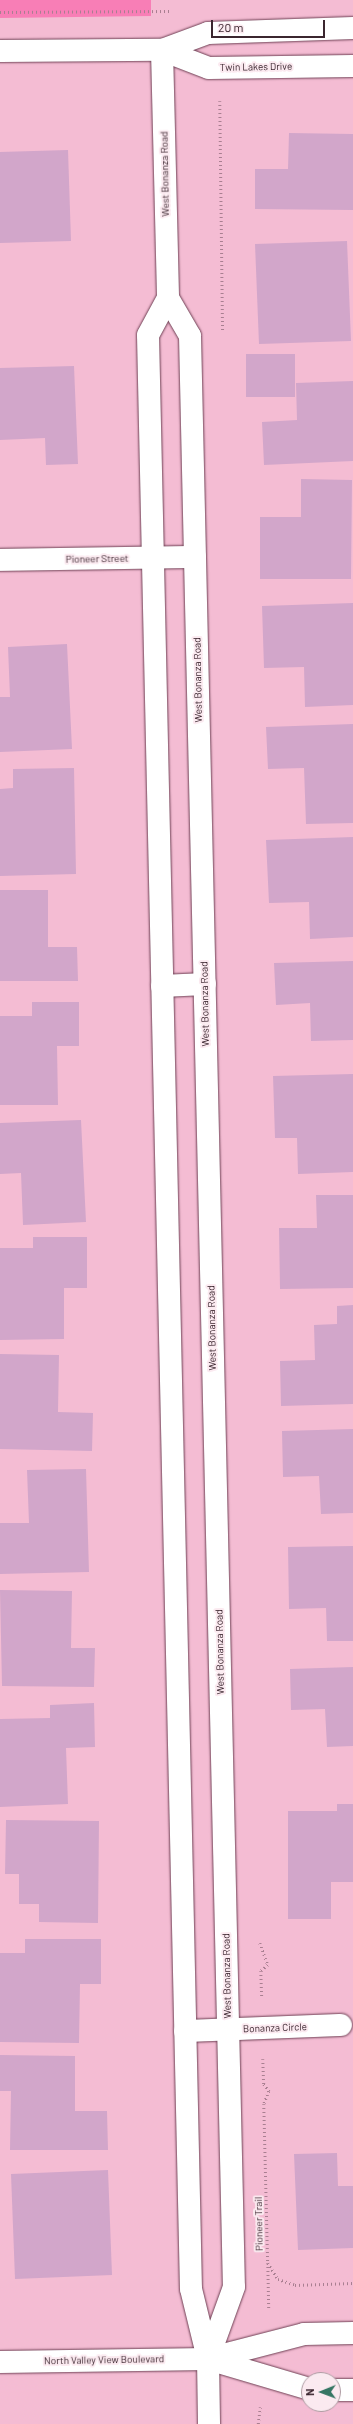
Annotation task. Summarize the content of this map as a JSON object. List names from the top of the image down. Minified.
{"streets":{"street":["Twin Lakes Drive","West Bonanza Road","Pioneer Street","Bonanza Circle","North Valley View Boulevard"],"path":["Pioneer Trail"]},"crossings":[["Twin Lakes Drive","West Bonanza Road"],["West Bonanza Road","Pioneer Street"],["West Bonanza Road","Bonanza Circle"],["West Bonanza Road","North Valley View Boulevard"]],"scale_bar":"20 m","north":"left"}
